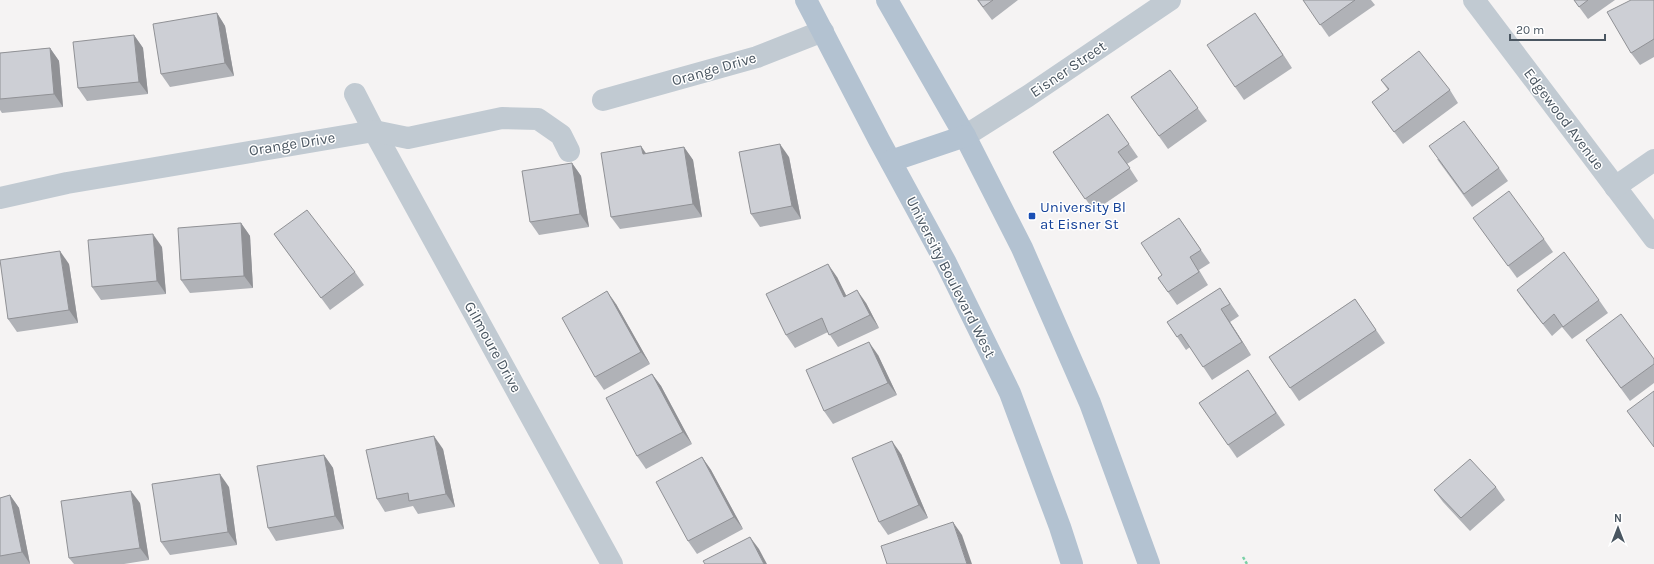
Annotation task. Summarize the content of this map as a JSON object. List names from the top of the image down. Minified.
{"streets":{"main road":["University Boulevard West"],"street":["Orange Drive","Eisner Street","Edgewood Avenue","Gilmoure Drive"]},"crossings":[["Orange Drive","University Boulevard West"],["Orange Drive","Gilmoure Drive"]],"places":{"transit":["University Bl at Eisner St"]},"scale_bar":"20 m","north":"top"}
